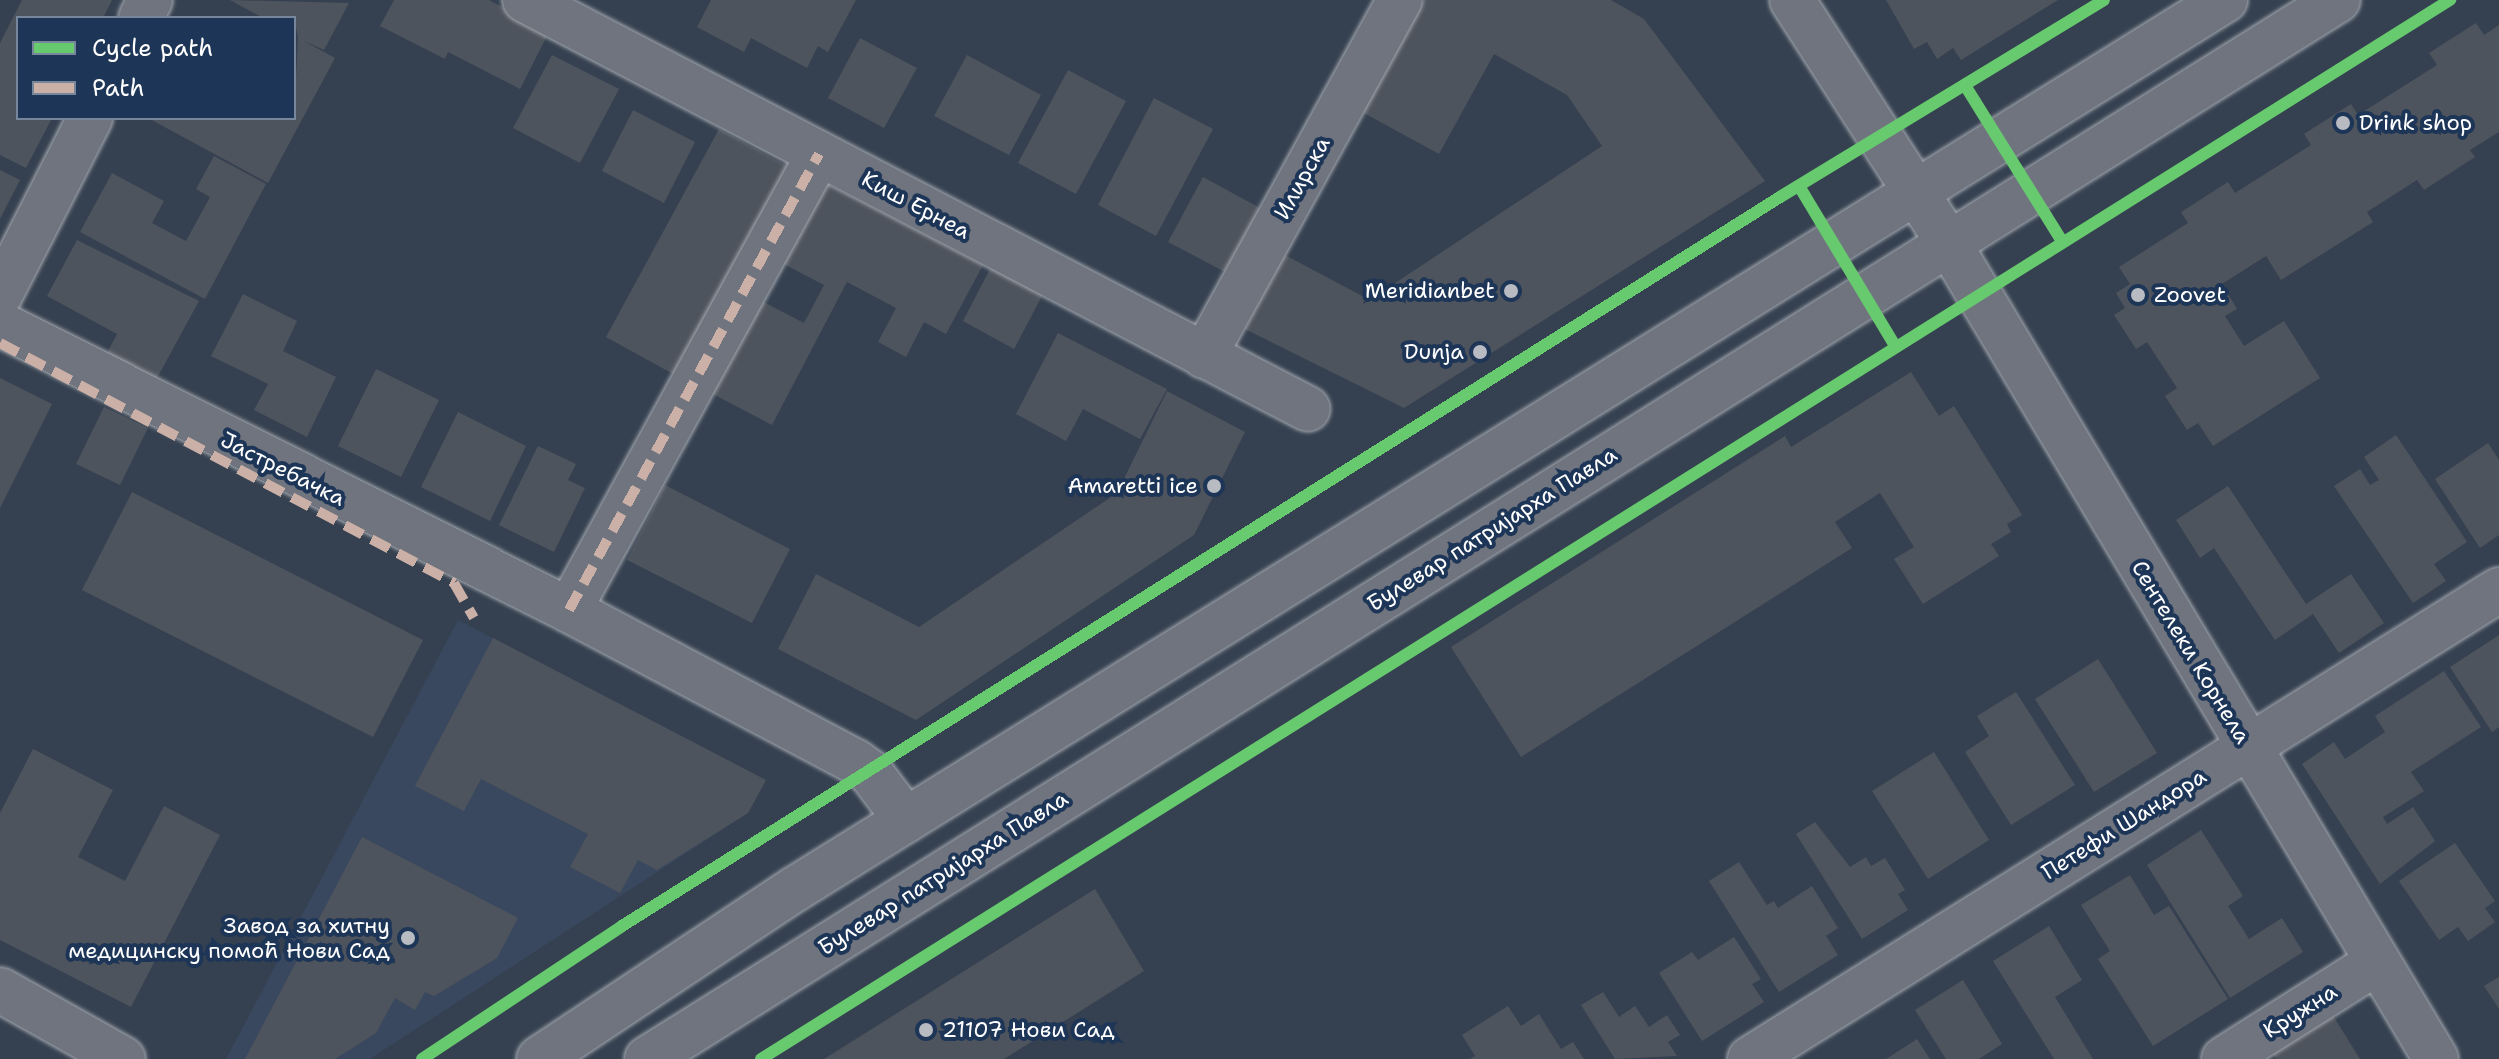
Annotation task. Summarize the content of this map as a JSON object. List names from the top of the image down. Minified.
{"streets":{"street":["Илирска","Киш Ернеа","Јастребачка","Булевар патријарха Павла","Сентелеки Корнела","Петефи Шандора","Кружна"]},"crossings":[["Илирска","Киш Ернеа"],["Булевар патријарха Павла","Сентелеки Корнела"],["Сентелеки Корнела","Петефи Шандора"],["Сентелеки Корнела","Кружна"]],"places":["Drink shop","Meridianbet","Zoovet","Dunja","Amaretti ice","Завод за хитну медицинску помоћ Нови Сад","21107 Нови Сад"],"legend":["Cycle path","Path"]}
